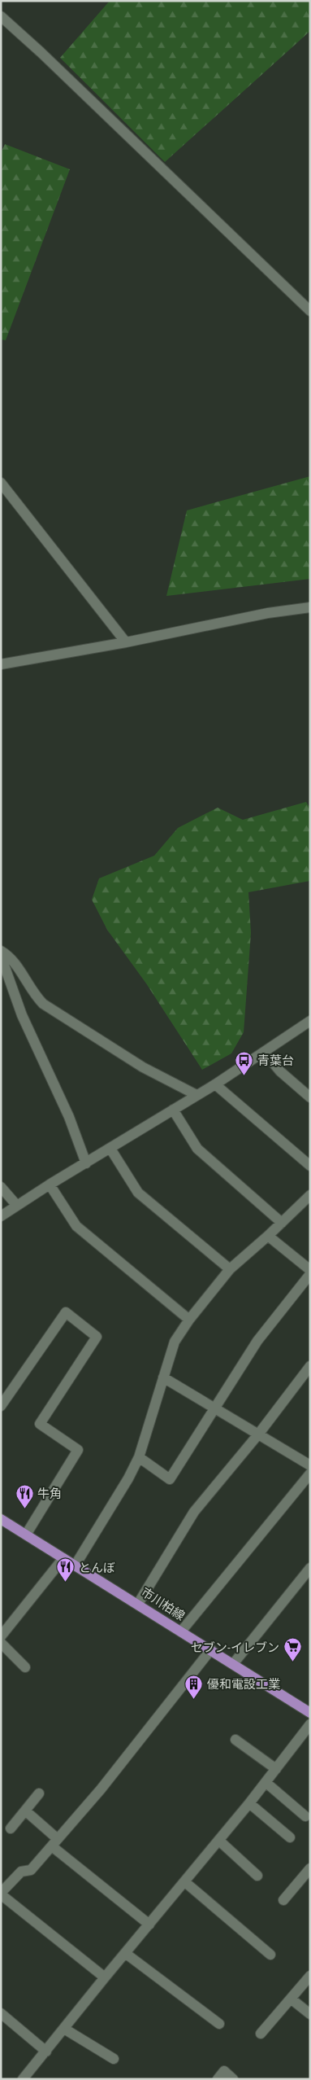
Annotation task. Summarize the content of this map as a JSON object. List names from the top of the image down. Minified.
{"streets":{"main road":["市川柏線"]},"places":{"bus stop":["青葉台"],"restaurant":["牛角","とんぼ"],"supermarket":["セブン-イレブン"],"building":["優和電設工業"]}}
